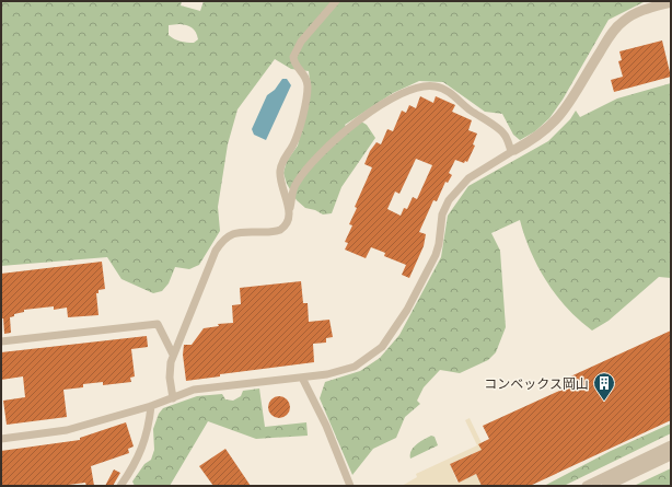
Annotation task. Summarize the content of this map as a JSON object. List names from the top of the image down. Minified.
{"places":{"building":["コンベックス岡山"]}}
